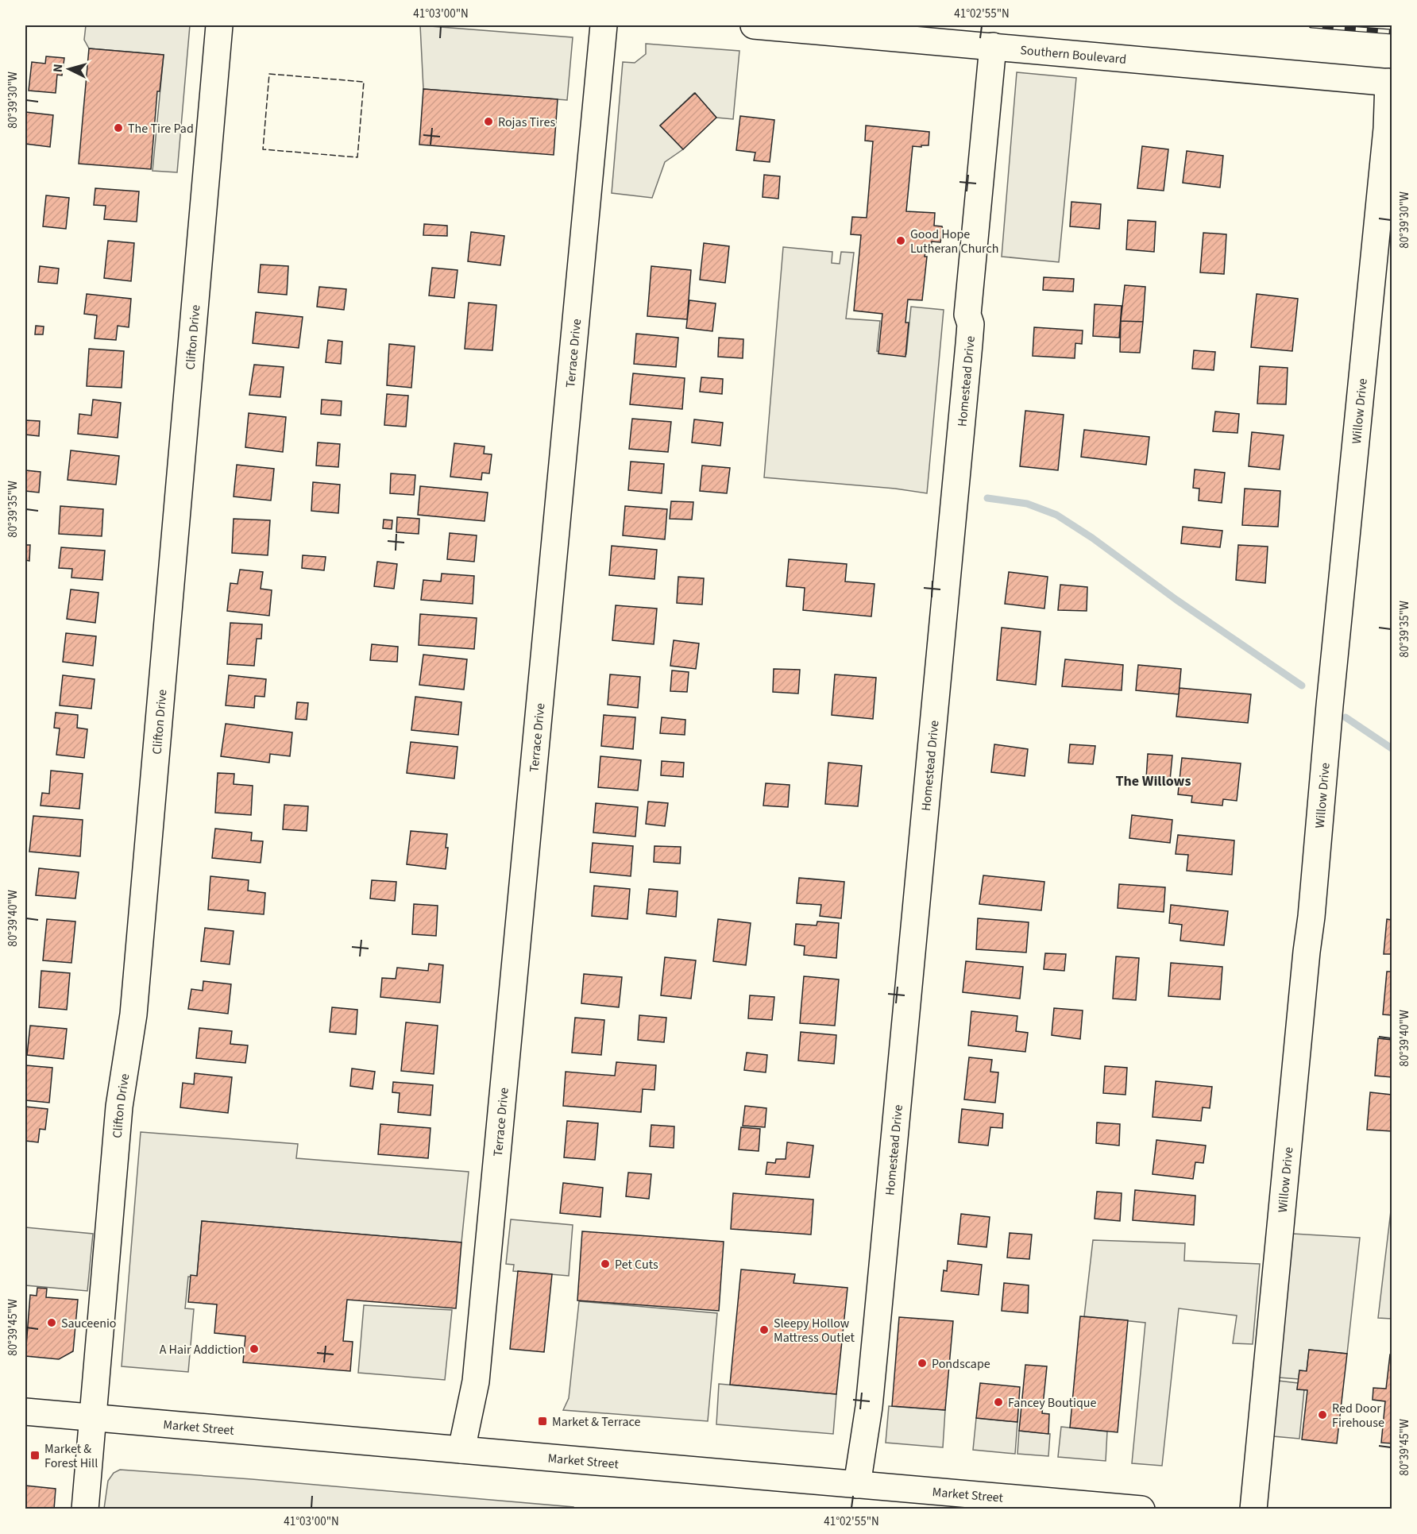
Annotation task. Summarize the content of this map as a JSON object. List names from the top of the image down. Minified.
{"streets":{"street":["Southern Boulevard","Clifton Drive","Terrace Drive","Homestead Drive","Willow Drive","Market Street"]},"crossings":[["Southern Boulevard","Homestead Drive"],["Southern Boulevard","Willow Drive"],["Clifton Drive","Market Street"],["Terrace Drive","Market Street"],["Homestead Drive","Market Street"]],"districts":["The Willows"],"places":{"other":["Rojas Tires","The Tire Pad","Good Hope Lutheran Church","Pet Cuts","Sauceenio","Sleepy Hollow Mattress Outlet","A Hair Addiction","Pondscape","Fancey Boutique","Red Door Firehouse"],"transit":["Market & Terrace","Market & Forest Hill"]},"north":"left","coordinates":["41°03'00\"N","41°02'55\"N","80°39'30\"W","80°39'35\"W","80°39'40\"W","80°39'45\"W"]}
